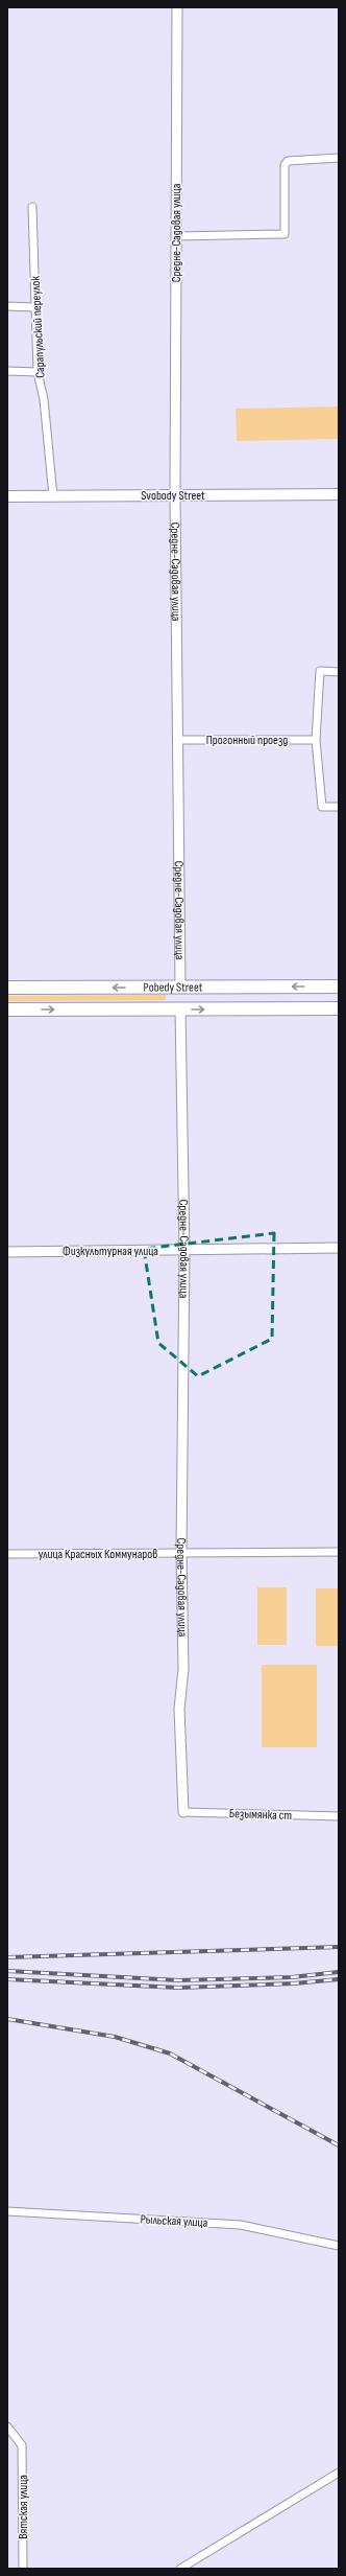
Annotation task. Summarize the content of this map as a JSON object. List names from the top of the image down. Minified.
{"streets":{"main road":["Средне-Садовая улица","Svobody Street","Pobedy Street"],"street":["Сарапульский переулок","Прогонный проезд","Физкультурная улица","улица Красных Коммунаров","Безымянка ст","Рыльская улица","Вятская улица"]},"crossings":[["Средне-Садовая улица","Svobody Street"],["Средне-Садовая улица","Прогонный проезд"],["Средне-Садовая улица","Pobedy Street"],["Средне-Садовая улица","Физкультурная улица"],["Средне-Садовая улица","улица Красных Коммунаров"],["Средне-Садовая улица","Безымянка ст"],["Сарапульский переулок","Svobody Street"]]}
